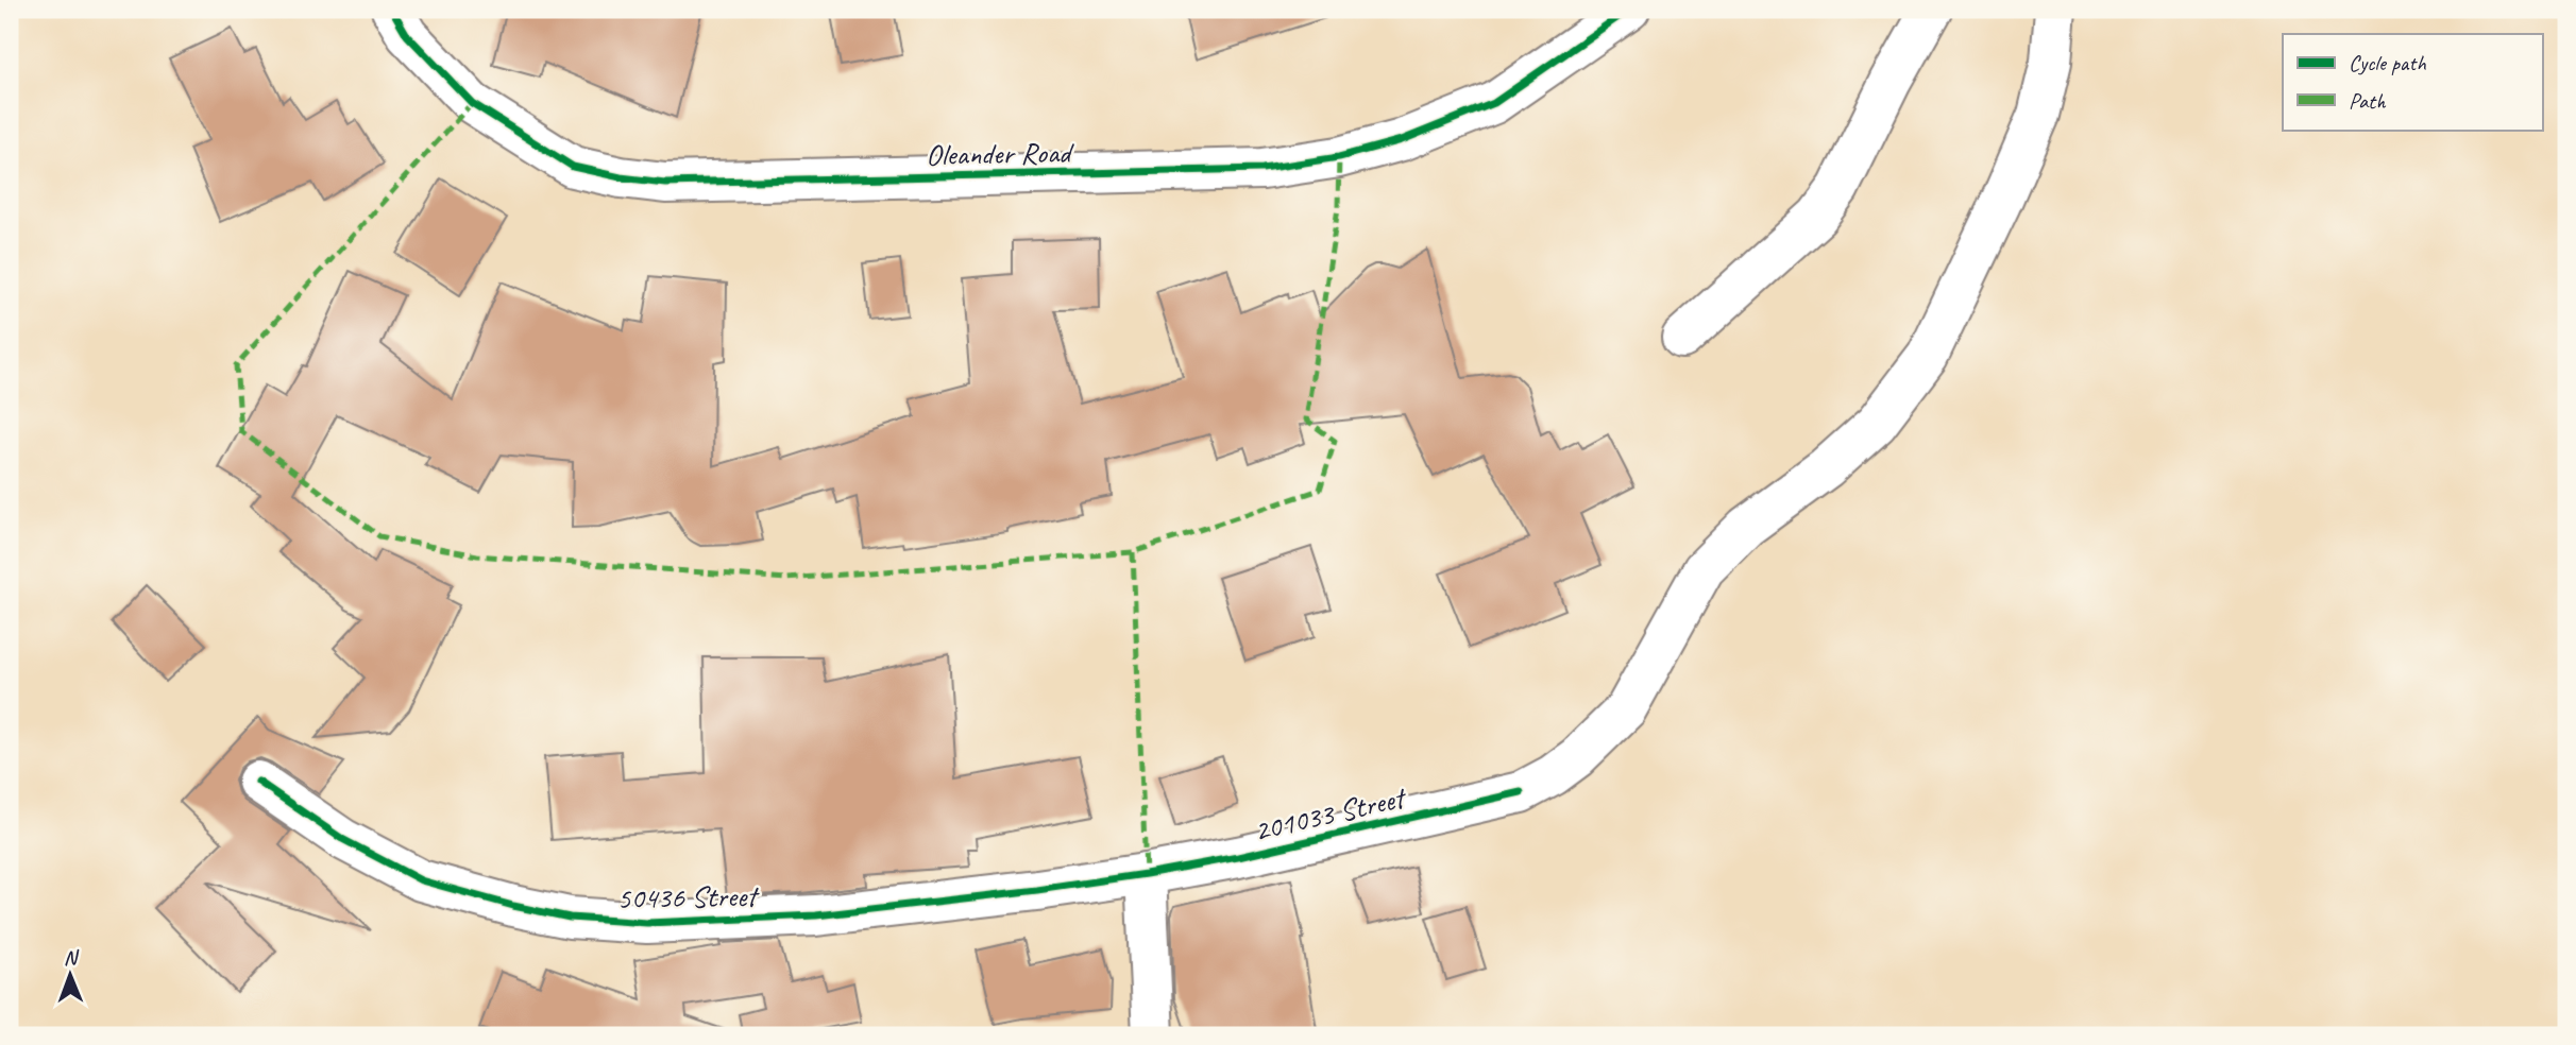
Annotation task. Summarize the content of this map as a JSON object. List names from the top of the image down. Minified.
{"streets":{"street":["Oleander Road","201033 Street","50436 Street"]},"crossings":[["201033 Street","50436 Street"]],"legend":["Cycle path","Path"],"north":"top"}
